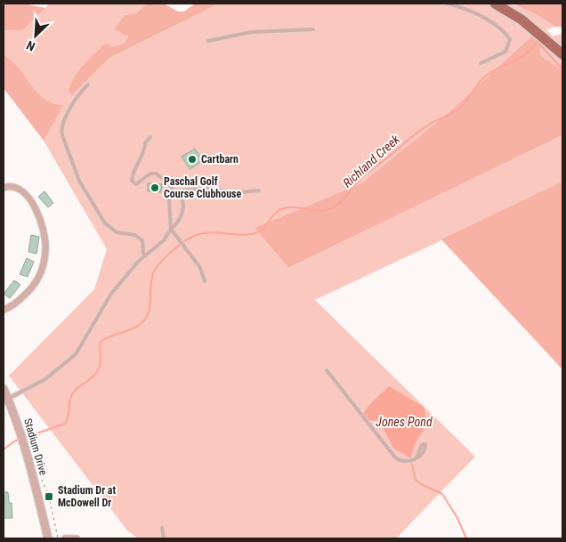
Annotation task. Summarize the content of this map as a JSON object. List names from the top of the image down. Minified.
{"streets":{"street":["Stadium Drive"]},"water":["Richland Creek","Jones Pond"],"places":{"other":["Cartbarn","Paschal Golf Course Clubhouse"],"transit":["Stadium Dr at McDowell Dr"]},"north":"bottom left"}
